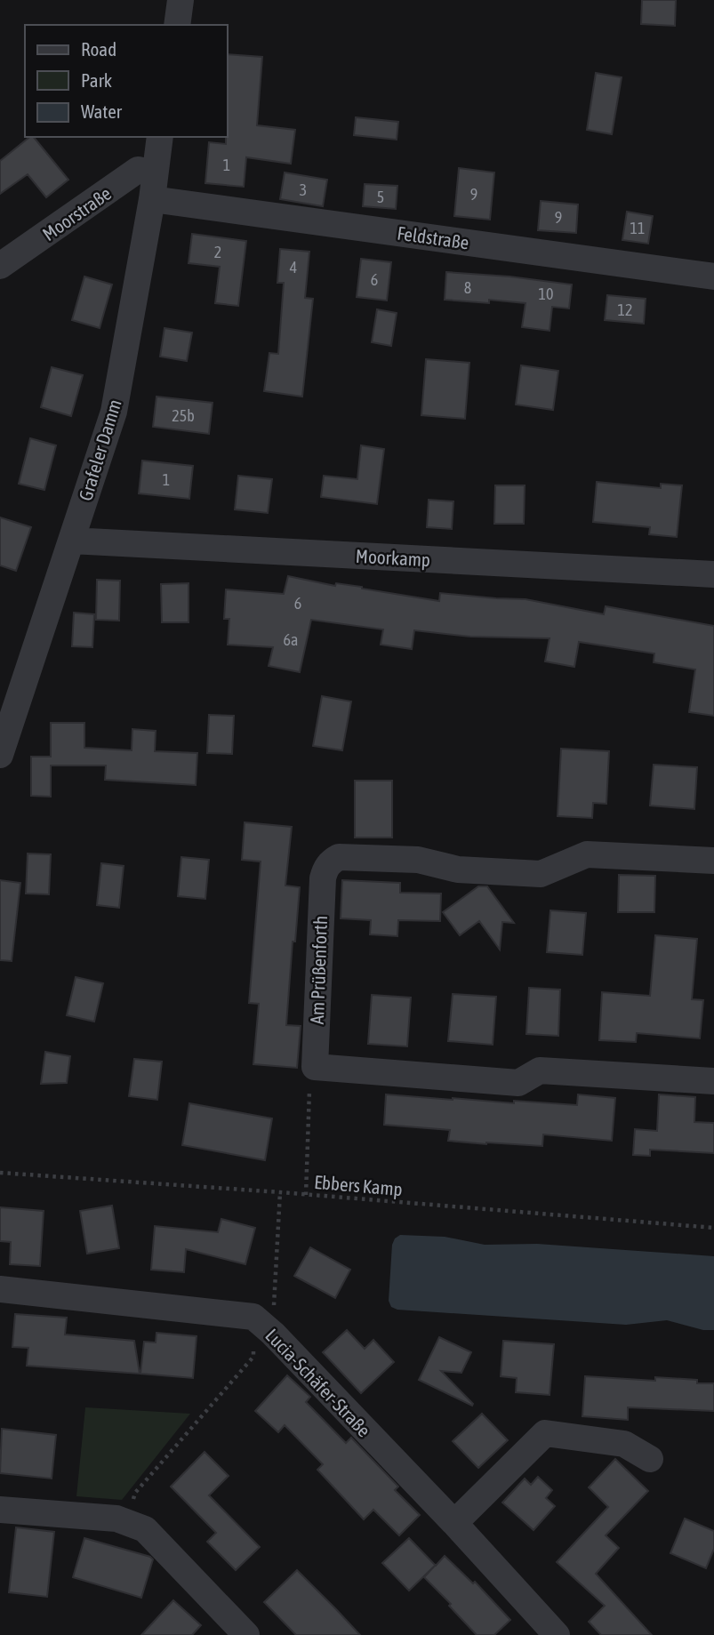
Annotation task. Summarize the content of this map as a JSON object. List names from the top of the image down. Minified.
{"streets":{"street":["Moorstraße","Feldstraße","Grafeler Damm","Moorkamp","Am Prüßenforth","Lucia-Schäfer-Straße"],"path":["Ebbers Kamp"]},"crossings":[["Moorstraße","Feldstraße"],["Moorstraße","Grafeler Damm"],["Feldstraße","Grafeler Damm"],["Grafeler Damm","Moorkamp"]],"house_numbers":["1","3","9","5","9","11","2","4","6","8","10","12","25b","1","6","6a"],"legend":["Road","Park","Water"]}
